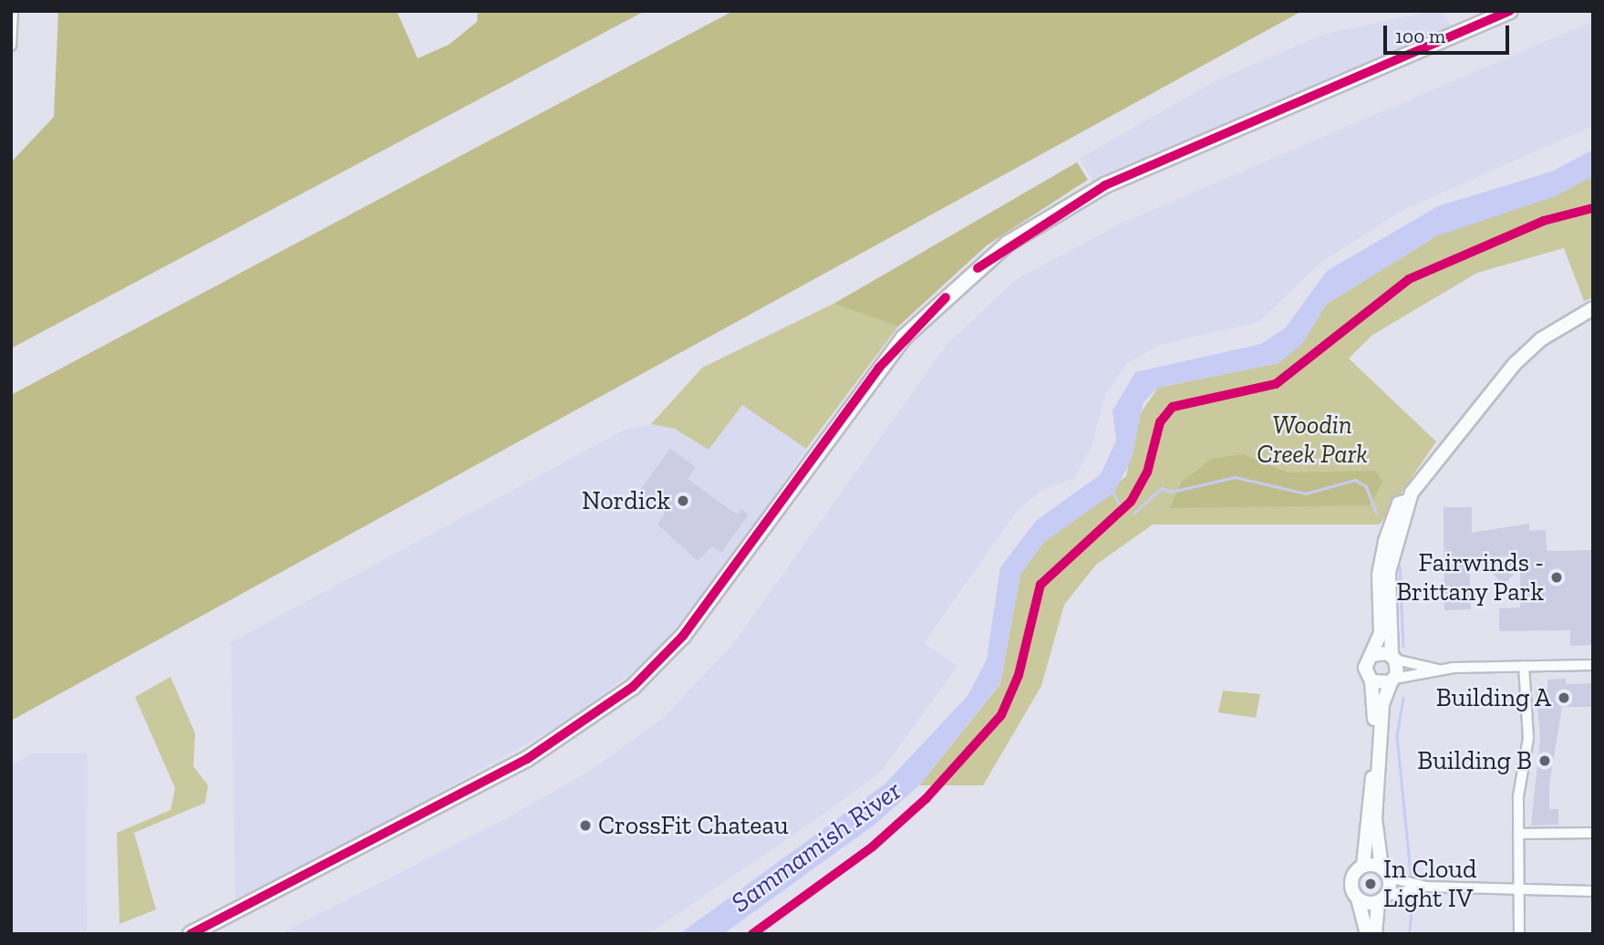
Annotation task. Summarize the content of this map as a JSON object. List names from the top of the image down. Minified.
{"water":["Sammamish River"],"parks":["Woodin Creek Park"],"places":["Nordick","Fairwinds - Brittany Park","Building A","Building B","CrossFit Chateau","In Cloud Light IV"],"scale_bar":"100 m"}
